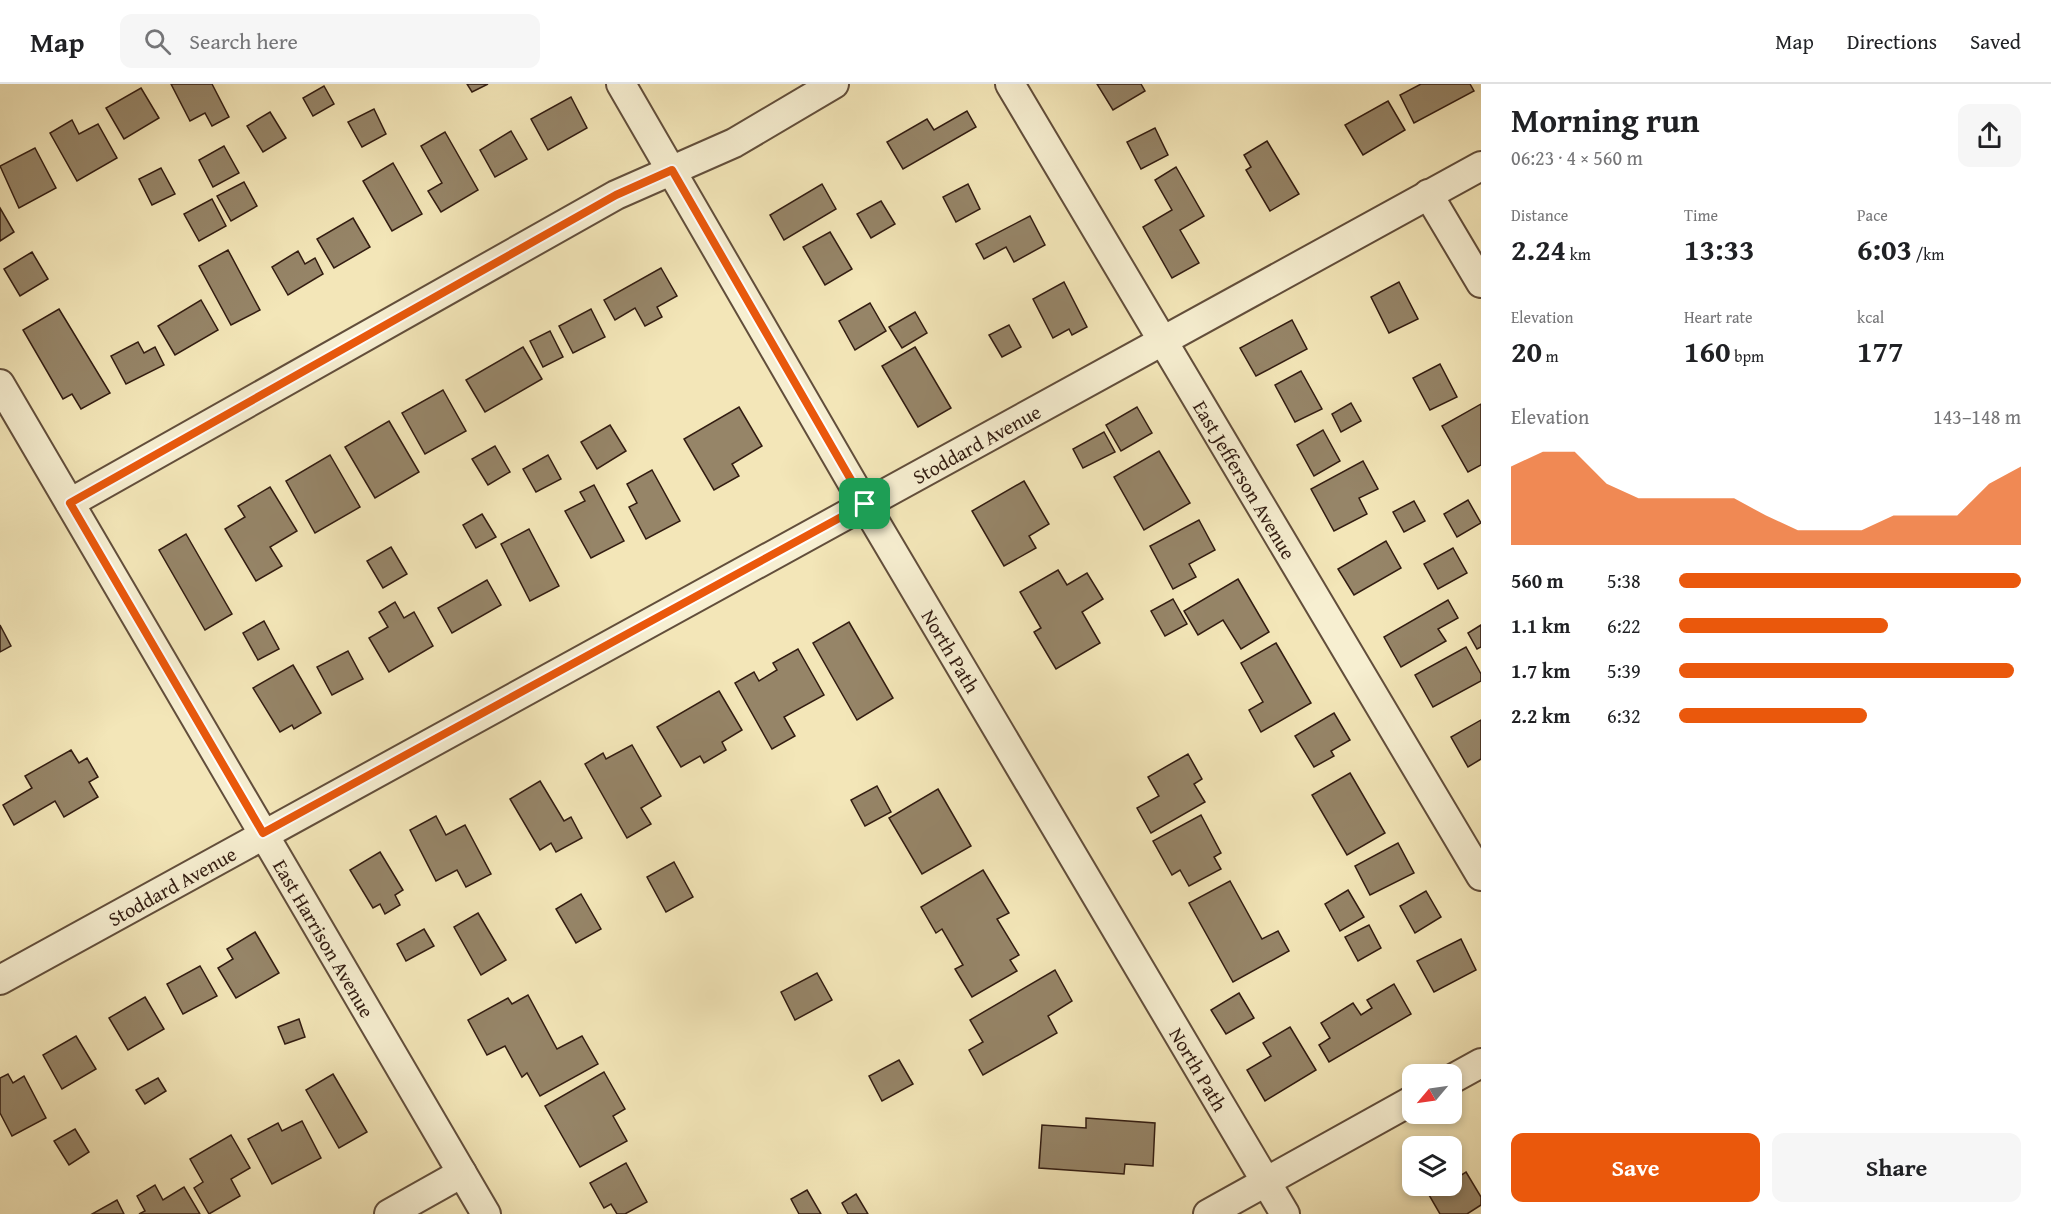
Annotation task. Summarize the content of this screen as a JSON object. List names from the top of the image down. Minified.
{"streets":{"street":["Stoddard Avenue","East Jefferson Avenue","North Path","East Harrison Avenue"]},"crossings":[["Stoddard Avenue","East Jefferson Avenue"],["Stoddard Avenue","North Path"],["Stoddard Avenue","East Harrison Avenue"]],"north":"bottom left","page":{"header":"Map","search":"Search here","nav":["Map","Directions","Saved"],"heading":["Morning run","06:23 · 4 × 560 m"],"stats":[["Distance","2.24 km"],["Time","13:33"],["Pace","6:03 /km"],["Elevation","20 m"],["Heart rate","160 bpm"],["kcal","177"]],"chart":["Elevation","143–148 m"],"list":[{"name":"560 m","note":"5:38"},{"name":"1.1 km","note":"6:22"},{"name":"1.7 km","note":"5:39"},{"name":"2.2 km","note":"6:32"}],"buttons":["Save","Share"]}}
